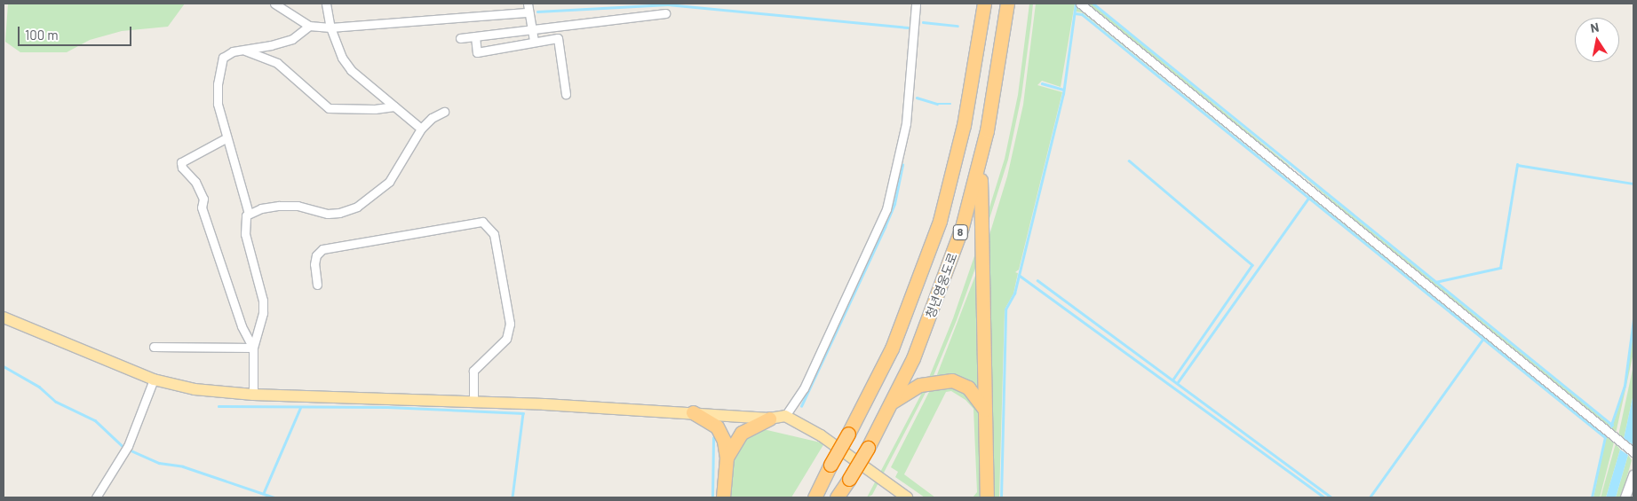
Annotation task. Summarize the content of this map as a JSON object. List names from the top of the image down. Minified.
{"streets":{"highway":["8","청년영웅도로"]},"scale_bar":"100 m","north":"top"}
